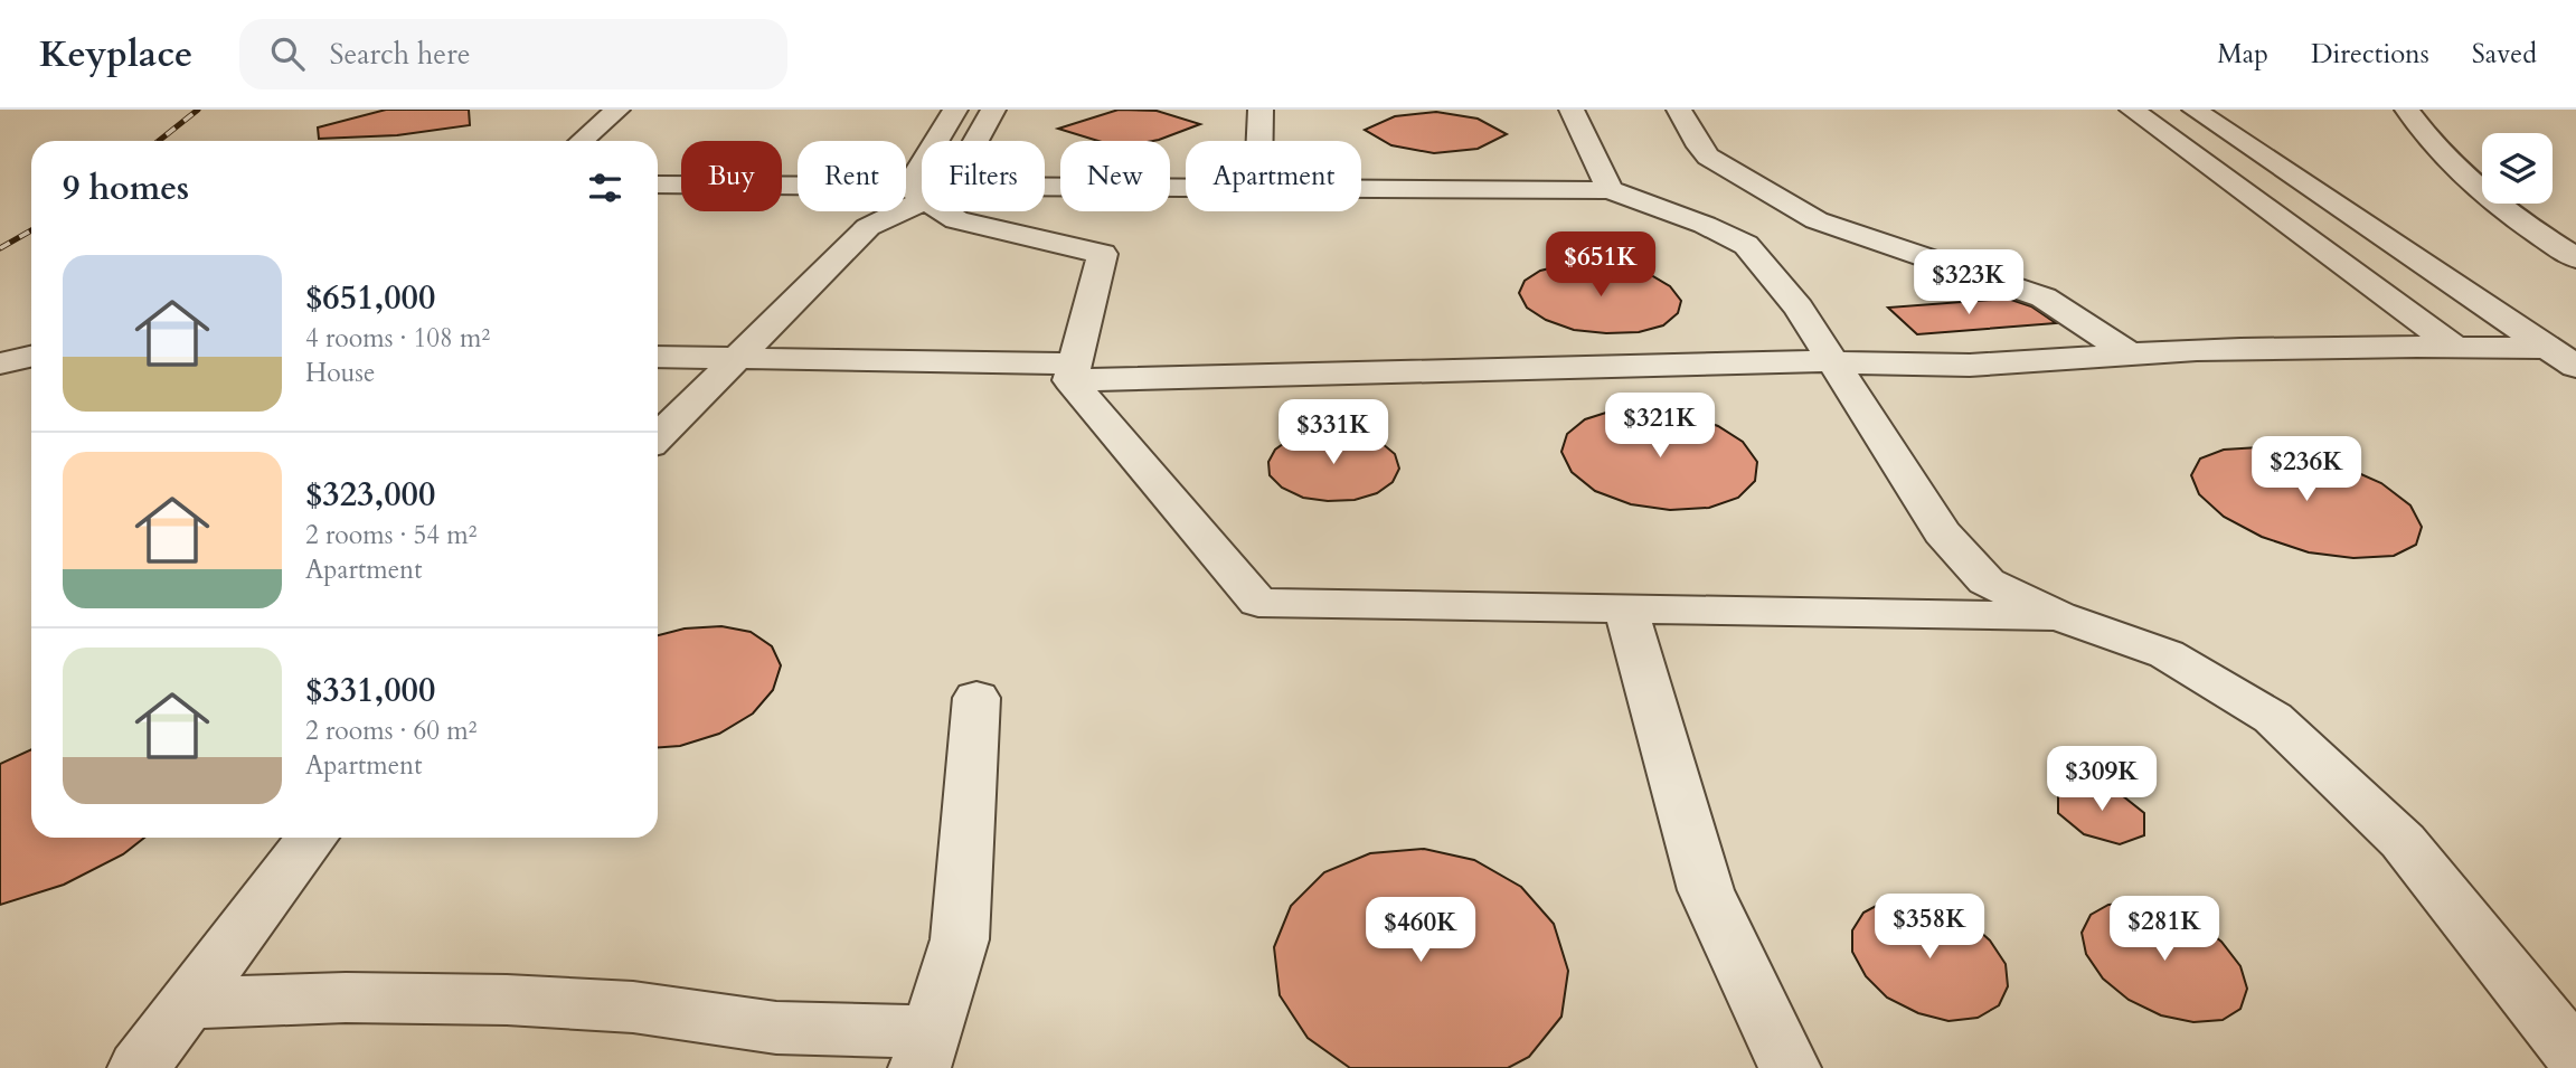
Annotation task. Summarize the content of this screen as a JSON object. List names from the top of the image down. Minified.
{"page":{"header":"Keyplace","search":"Search here","nav":["Map","Directions","Saved"],"chip":["Buy","Rent","Filters","New","Apartment"],"heading":"9 homes","price":["$651K","$323K","$321K","$331K","$236K","$309K","$358K","$281K","$460K"],"list":[{"name":"$651,000","note":"4 rooms · 108 m² · House"},{"name":"$323,000","note":"2 rooms · 54 m² · Apartment"},{"name":"$331,000","note":"2 rooms · 60 m² · Apartment"}]}}
